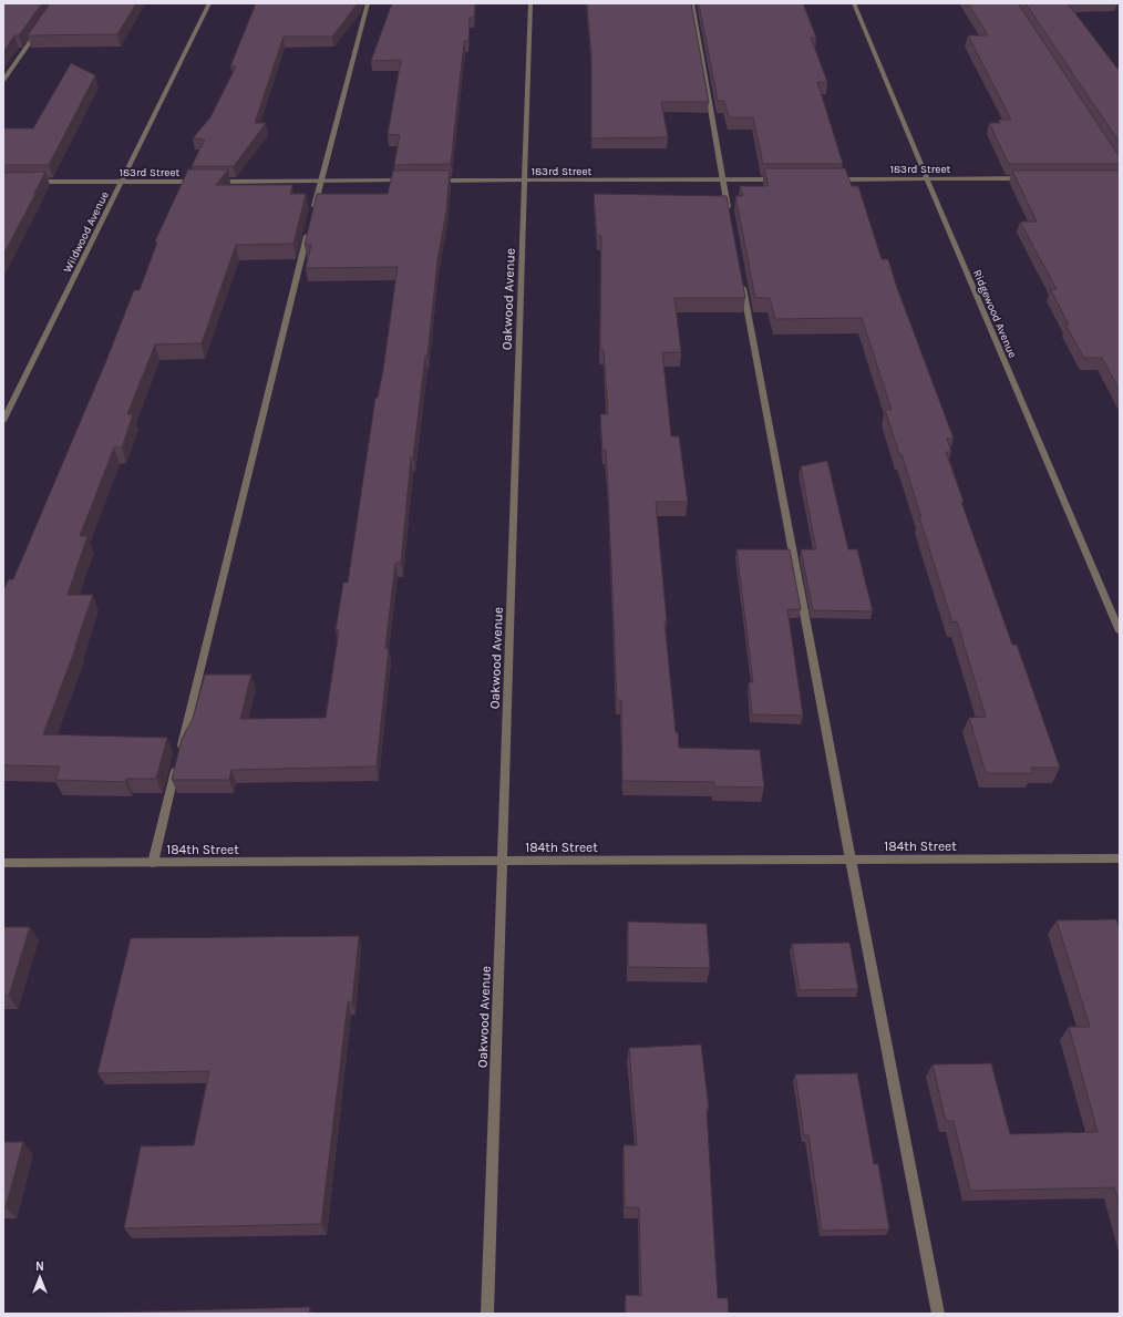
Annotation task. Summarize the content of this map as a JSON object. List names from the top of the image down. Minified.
{"streets":{"street":["183rd Street","Wildwood Avenue","Oakwood Avenue","Ridgewood Avenue","184th Street"]},"crossings":[["183rd Street","Wildwood Avenue"],["183rd Street","Oakwood Avenue"],["183rd Street","Ridgewood Avenue"],["Oakwood Avenue","184th Street"]],"north":"top"}
